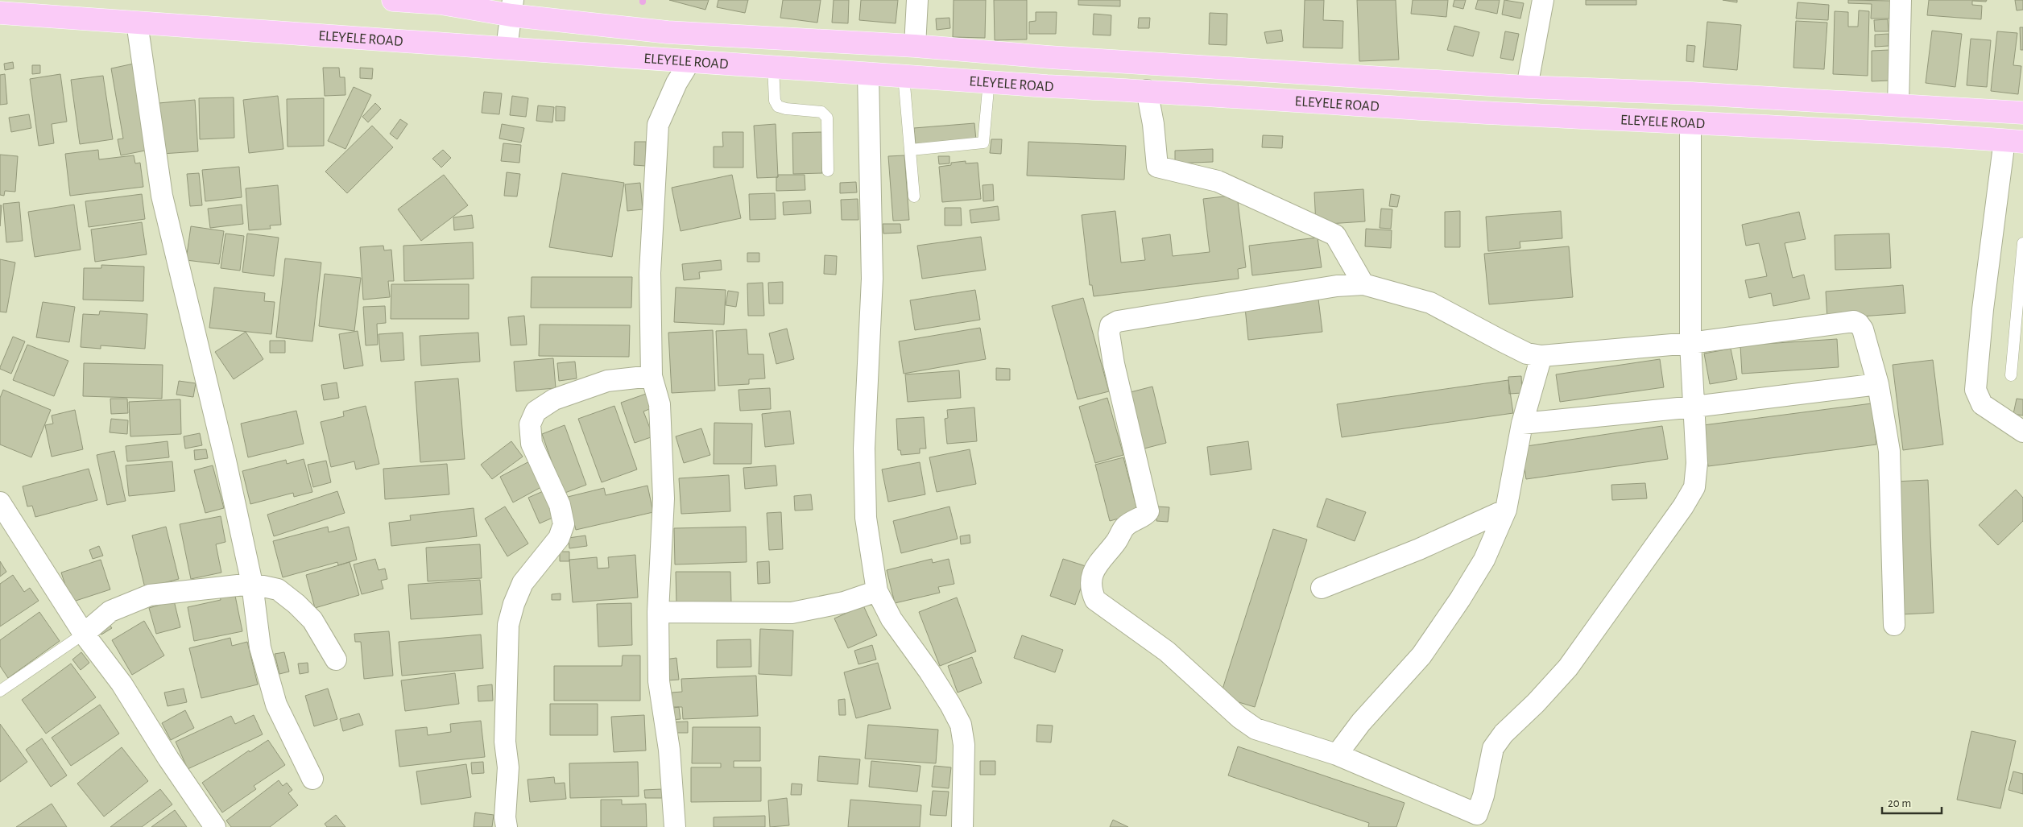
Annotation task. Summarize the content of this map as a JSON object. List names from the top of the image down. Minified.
{"streets":{"main road":["ELEYELE ROAD"]},"scale_bar":"20 m"}
